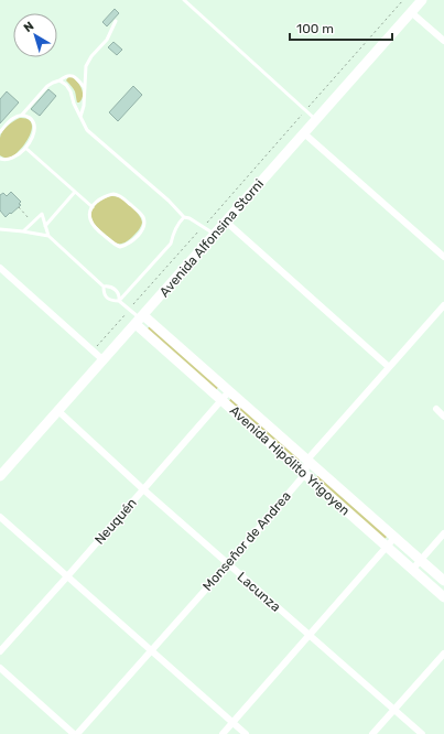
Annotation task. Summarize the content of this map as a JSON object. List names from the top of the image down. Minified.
{"streets":{"main road":["Avenida Alfonsina Storni","Avenida Hipólito Yrigoyen"],"street":["Neuquén","Monseñor de Andrea","Lacunza"]},"crossings":[["Avenida Alfonsina Storni","Avenida Hipólito Yrigoyen"],["Avenida Alfonsina Storni","Lacunza"],["Avenida Hipólito Yrigoyen","Neuquén"],["Avenida Hipólito Yrigoyen","Monseñor de Andrea"],["Neuquén","Lacunza"],["Monseñor de Andrea","Lacunza"]],"scale_bar":"100 m","north":"top left"}
